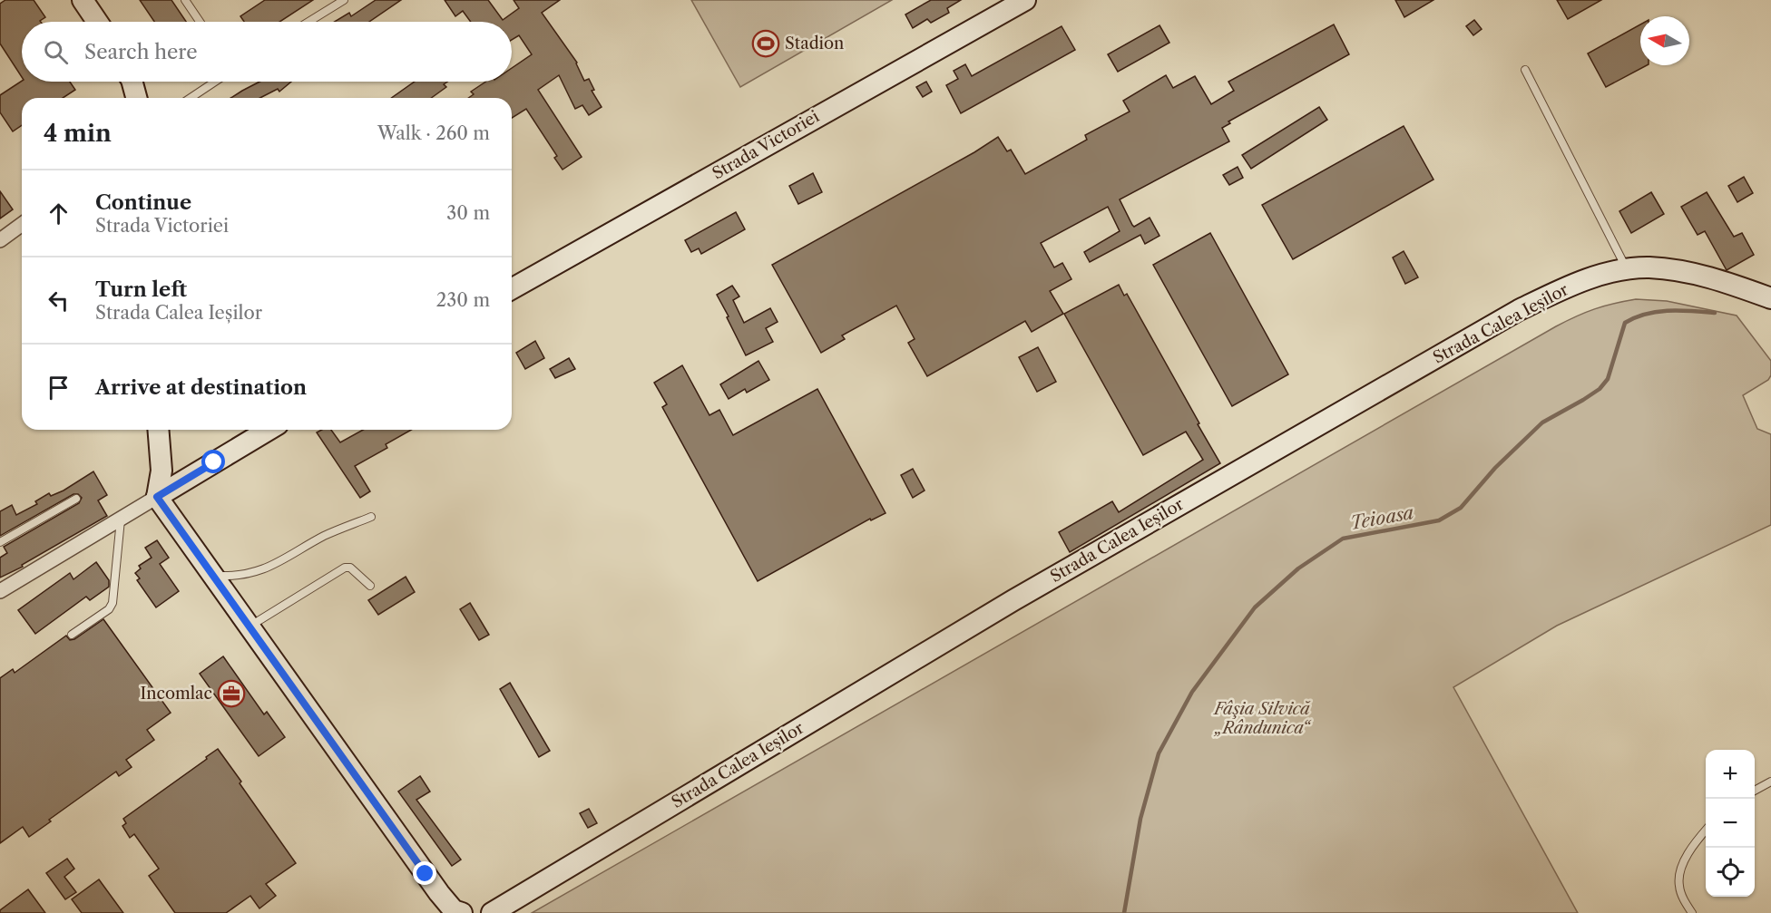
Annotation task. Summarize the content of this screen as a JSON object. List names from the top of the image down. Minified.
{"streets":{"street":["Strada Victoriei","Strada Calea Ieșilor"]},"water":["Teioasa"],"parks":["Fâşia Silvică „Rândunica“"],"places":{"sports":["Stadion"],"office":["Incomlac"]},"north":"left","page":{"search":"Search here","heading":["4 min","Walk · 260 m"],"list":[["Continue","Strada Victoriei","30 m"],["Turn left","Strada Calea Ieșilor","230 m"],"Arrive at destination"],"map_buttons":["+","−"]}}
